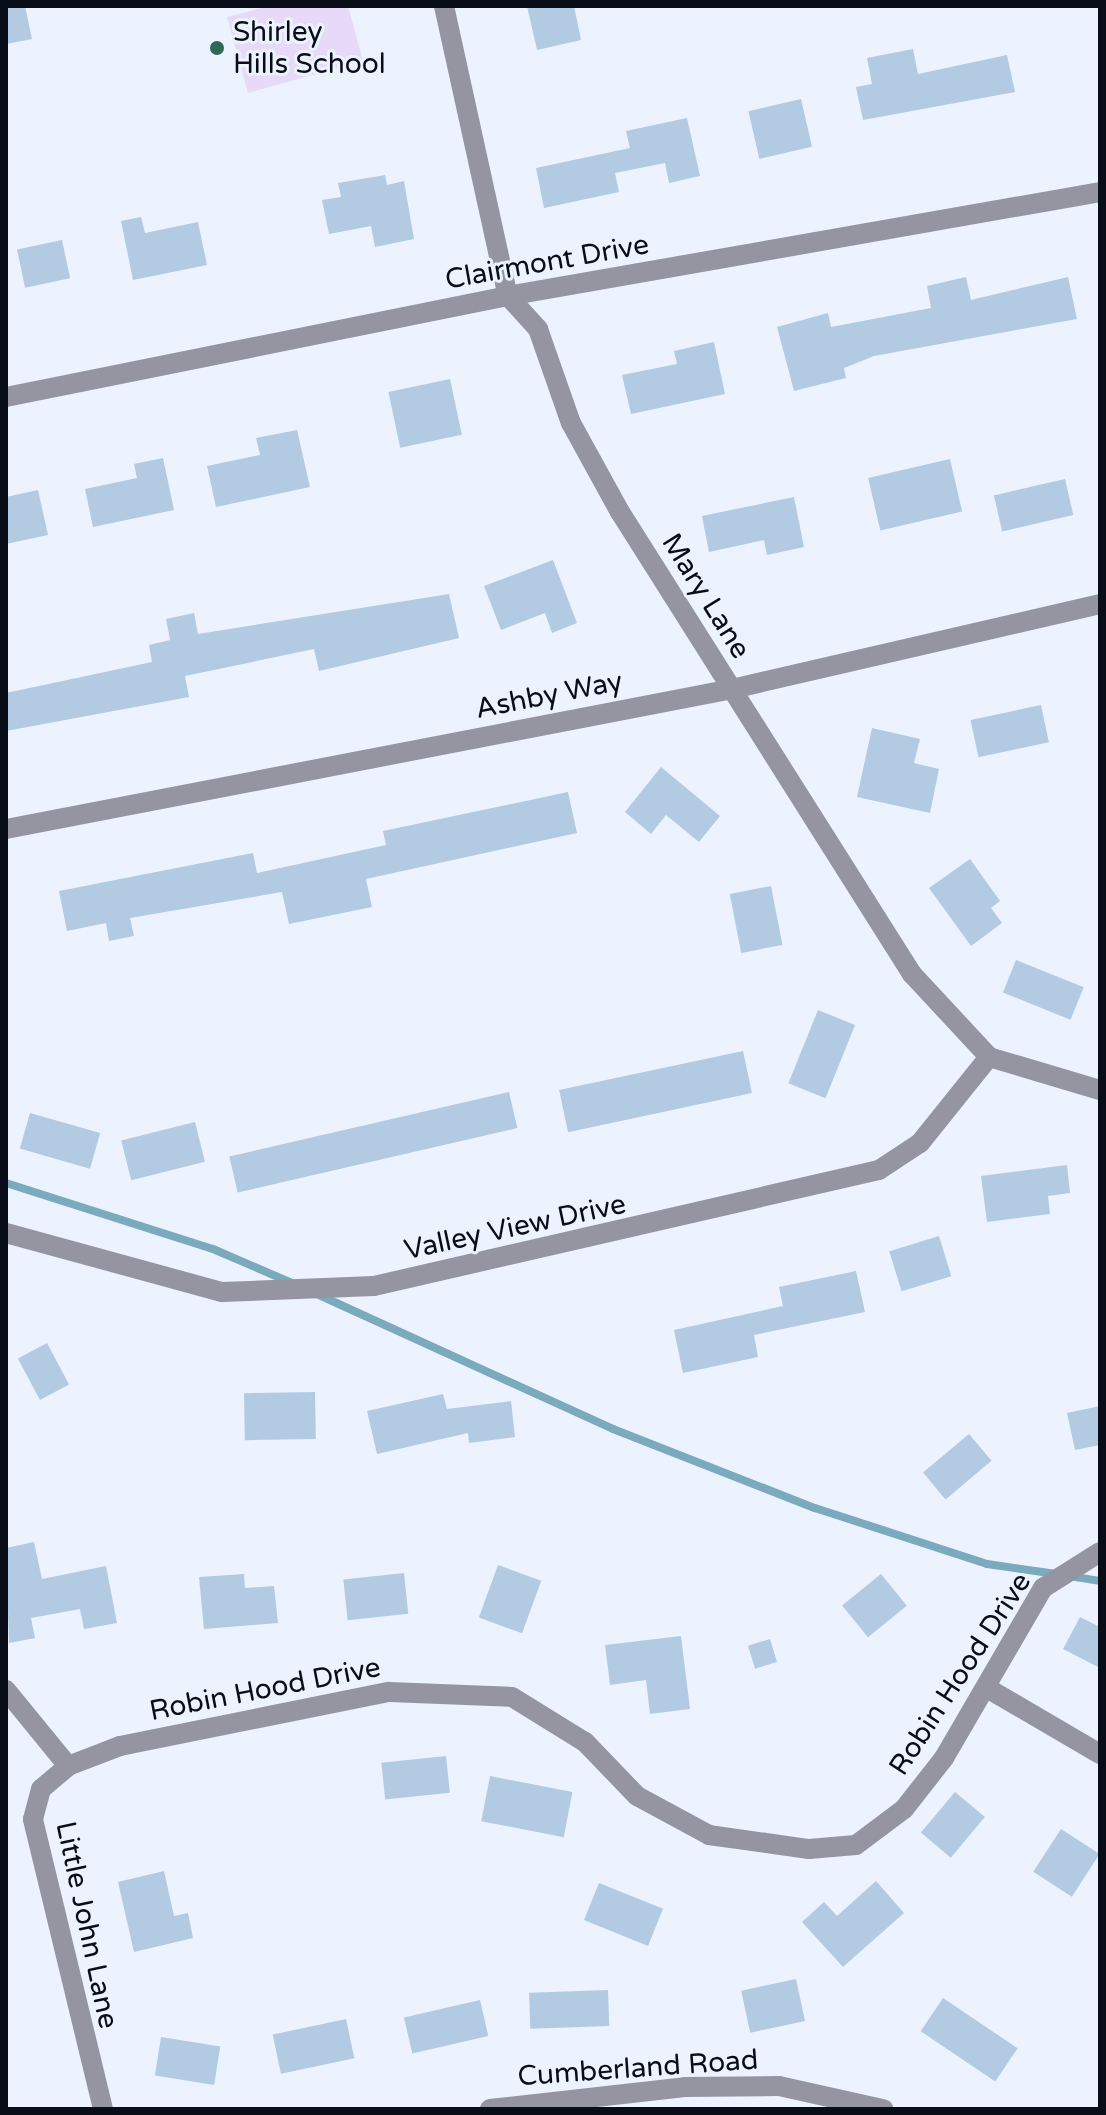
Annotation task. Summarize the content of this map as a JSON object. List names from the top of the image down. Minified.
{"streets":{"street":["Clairmont Drive","Mary Lane","Ashby Way","Valley View Drive","Robin Hood Drive","Little John Lane","Cumberland Road"]},"crossings":[["Clairmont Drive","Mary Lane"],["Mary Lane","Ashby Way"],["Mary Lane","Valley View Drive"],["Robin Hood Drive","Little John Lane"]],"places":["Shirley Hills School"]}
